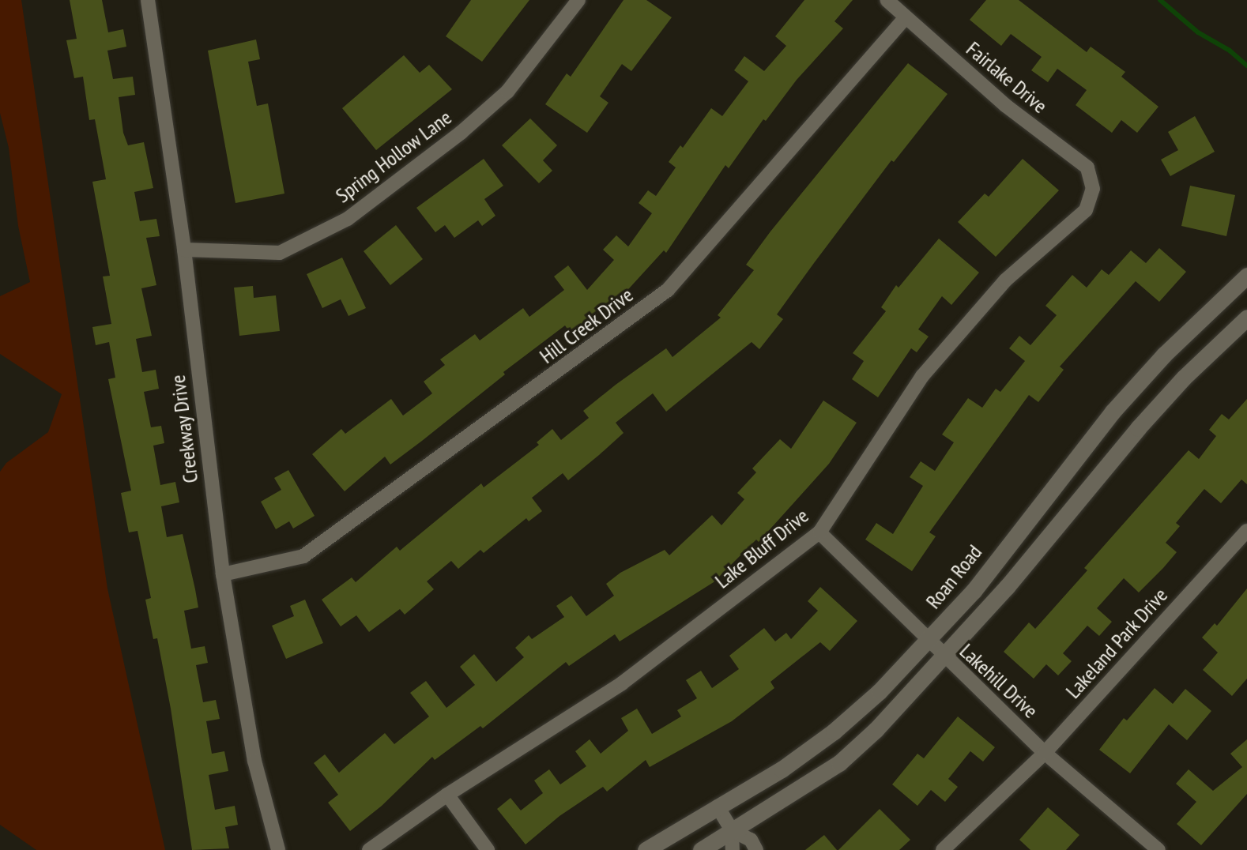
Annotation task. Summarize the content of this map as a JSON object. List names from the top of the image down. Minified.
{"streets":{"street":["Fairlake Drive","Spring Hollow Lane","Hill Creek Drive","Creekway Drive","Lake Bluff Drive","Roan Road","Lakeland Park Drive","Lakehill Drive"]},"crossings":[["Fairlake Drive","Hill Creek Drive"],["Fairlake Drive","Lake Bluff Drive"],["Spring Hollow Lane","Creekway Drive"],["Hill Creek Drive","Creekway Drive"],["Lake Bluff Drive","Lakehill Drive"],["Roan Road","Lakehill Drive"],["Lakeland Park Drive","Lakehill Drive"]]}
